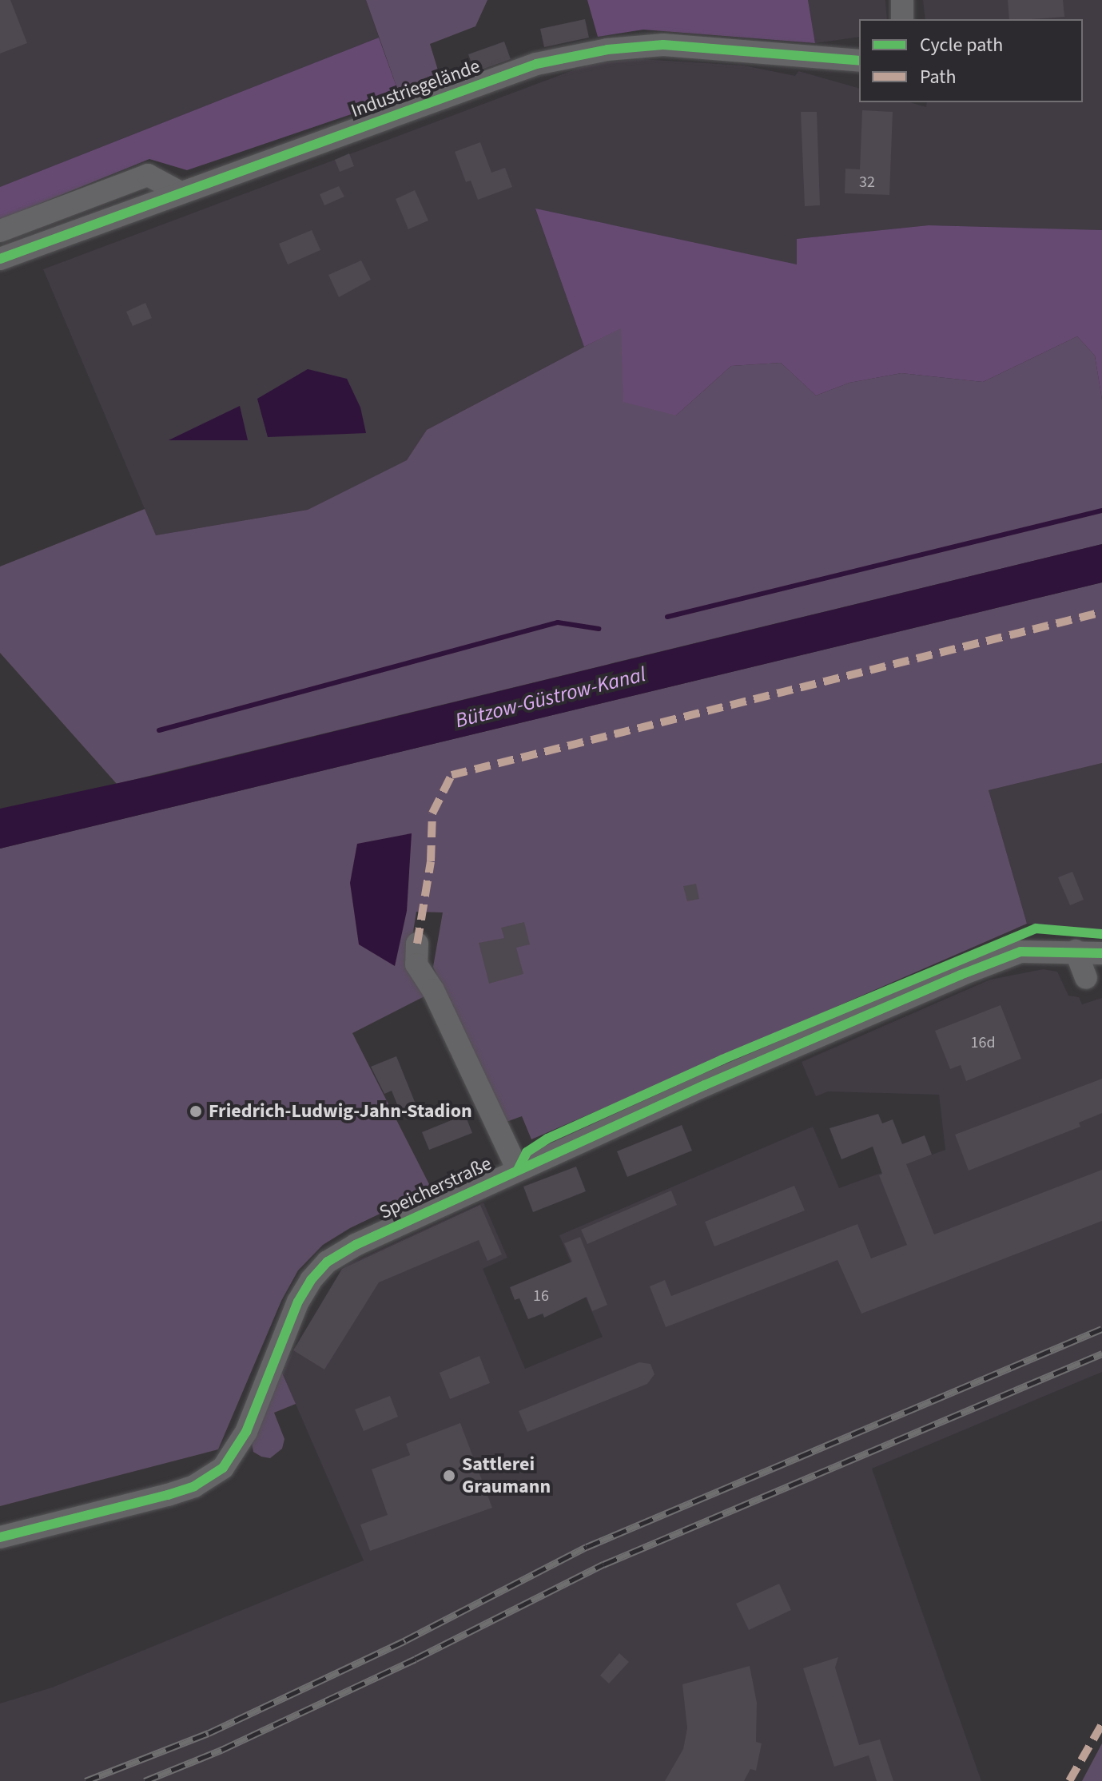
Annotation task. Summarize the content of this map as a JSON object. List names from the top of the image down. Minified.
{"streets":{"street":["Industriegelände","Speicherstraße"]},"water":["Bützow-Güstrow-Kanal"],"places":["Friedrich-Ludwig-Jahn-Stadion","Sattlerei Graumann"],"house_numbers":["32","16d","16"],"legend":["Cycle path","Path"]}
